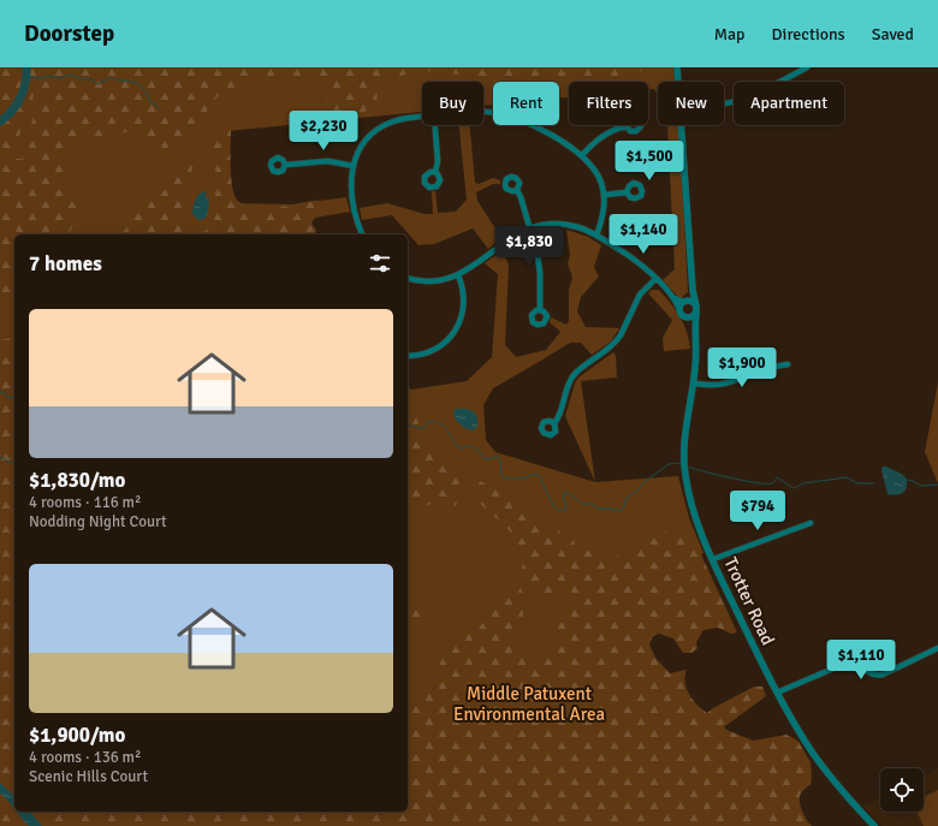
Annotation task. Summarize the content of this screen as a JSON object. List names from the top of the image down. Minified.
{"streets":{"street":["Trotter Road"]},"parks":["Middle Patuxent Environmental Area"],"page":{"header":"Doorstep","nav":["Map","Directions","Saved"],"chip":["Buy","Rent","Filters","New","Apartment"],"price":["$2,230","$1,500","$1,140","$1,830","$1,900","$794","$1,110"],"heading":"7 homes","list":[{"name":"$1,830/mo","note":"4 rooms · 116 m² · Nodding Night Court"},{"name":"$1,900/mo","note":"4 rooms · 136 m² · Scenic Hills Court"}]}}
